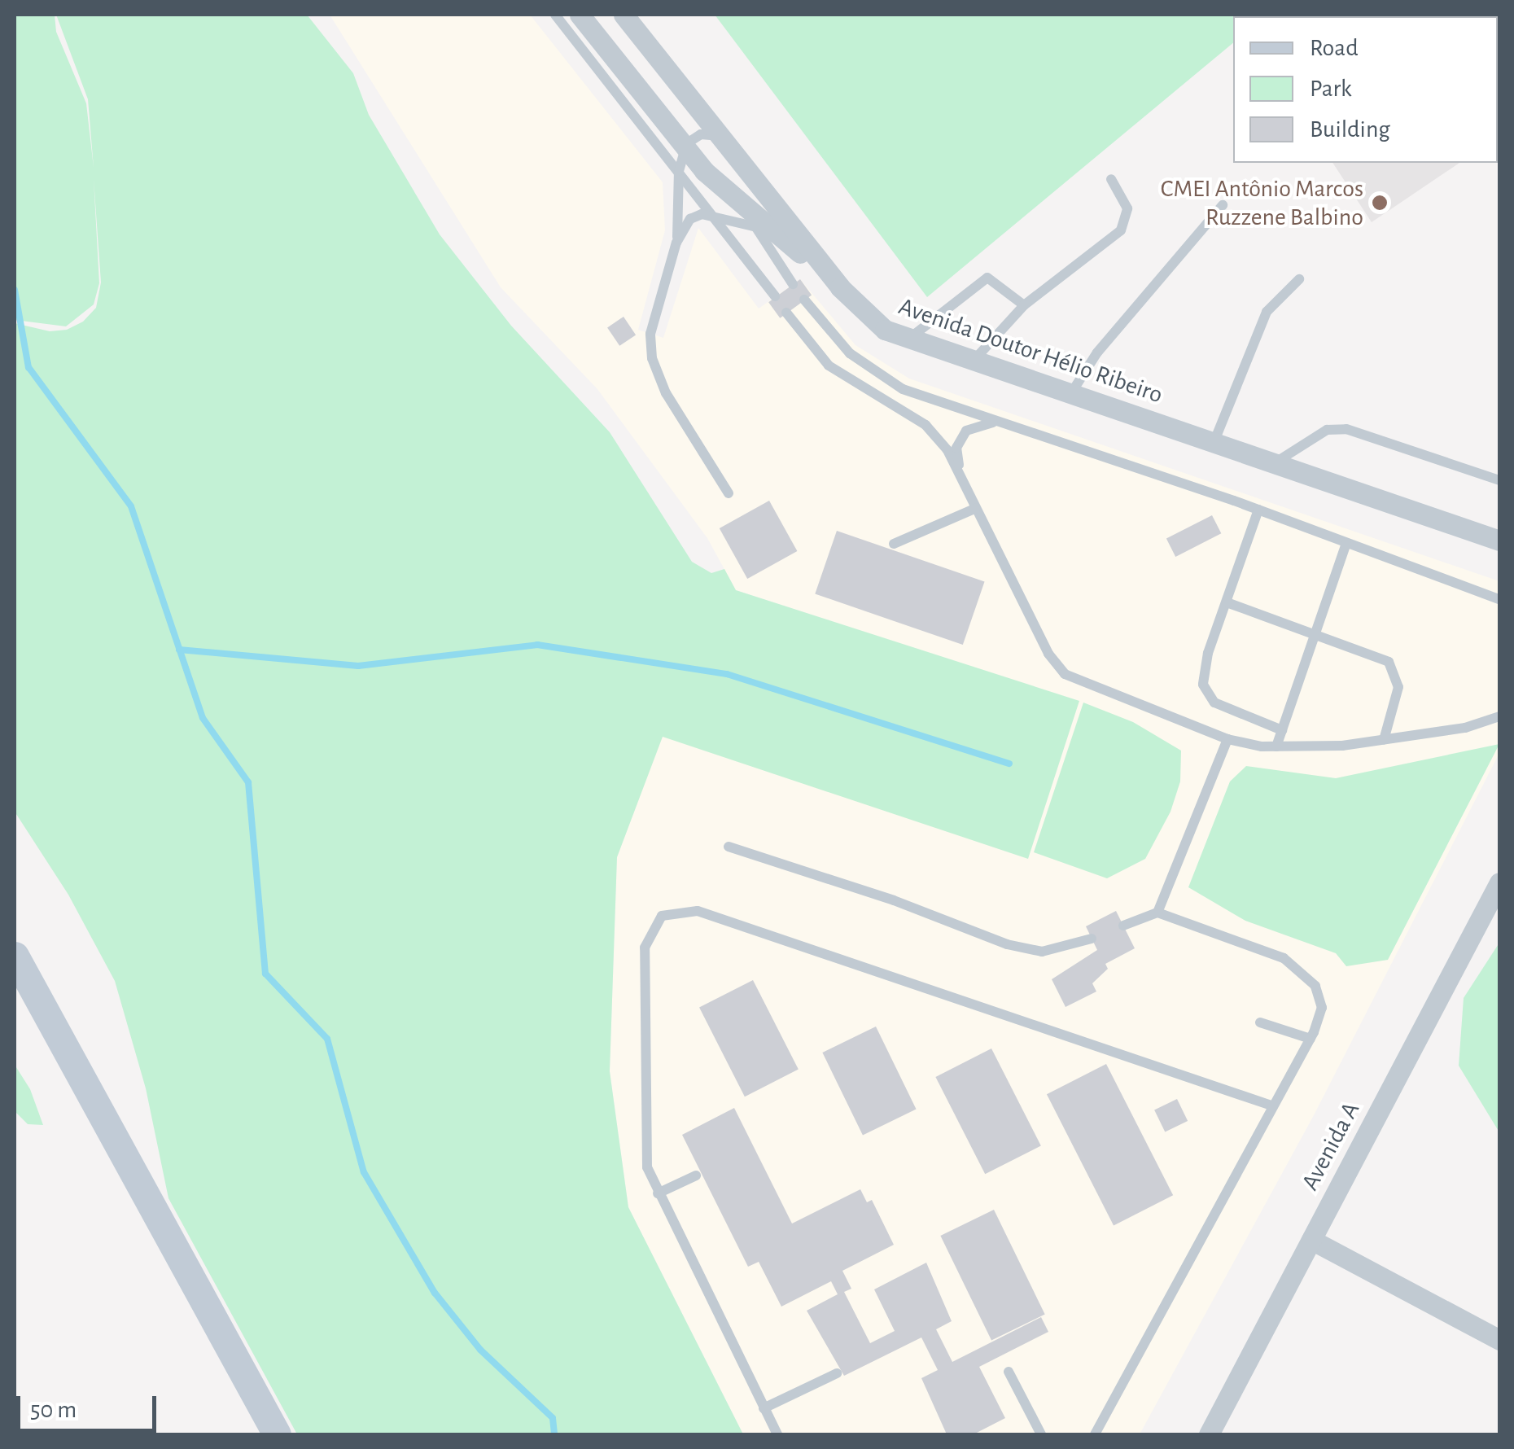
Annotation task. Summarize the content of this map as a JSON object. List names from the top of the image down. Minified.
{"streets":{"street":["Avenida Doutor Hélio Ribeiro","Avenida A"]},"places":["CMEI Antônio Marcos Ruzzene Balbino"],"legend":["Road","Park","Building"],"scale_bar":"50 m"}
